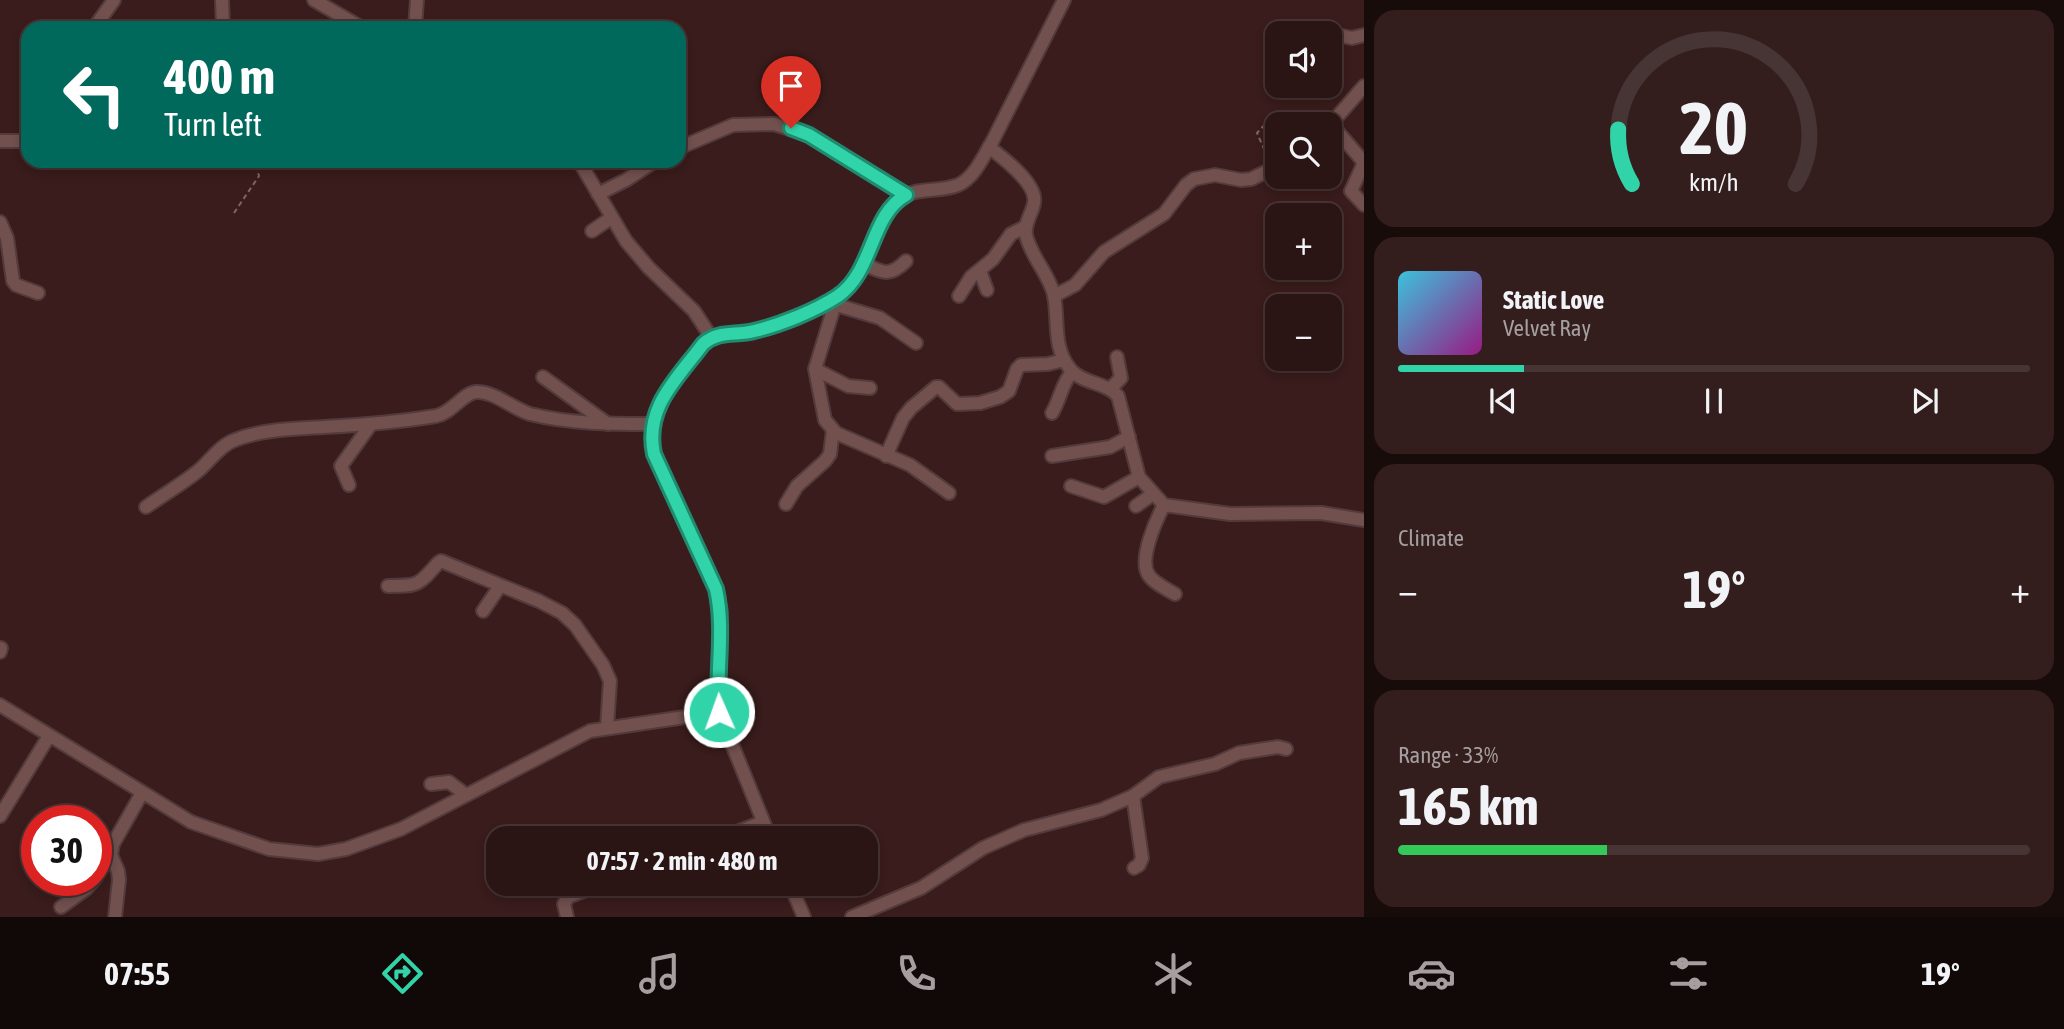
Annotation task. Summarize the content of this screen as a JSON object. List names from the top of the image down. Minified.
{"page":{"map_buttons":["+","−"],"turn":["400 m","Turn left"],"song":["Static Love","Velvet Ray"],"tile":["Climate",["Range · 33%","165 km"]],"heat":["−","19°","+"],"limit":"30","trip":"07:57 · 2 min · 480 m","tabs":["07:55","19°"],"gauge":["20","km/h"]}}
